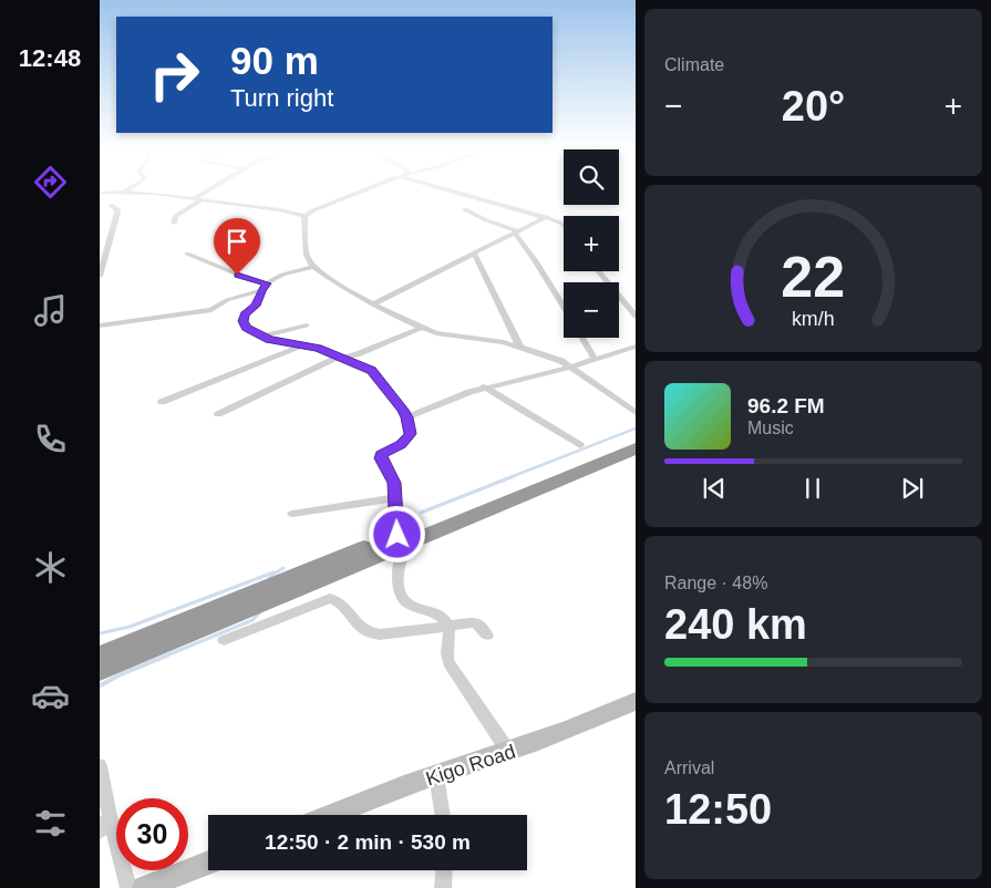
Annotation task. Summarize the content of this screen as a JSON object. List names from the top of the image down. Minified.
{"streets":{"street":["Kigo Road"]},"page":{"tabs":"12:48","tile":["Climate",["Range · 48%","240 km"],["Arrival","12:50"]],"turn":["90 m","Turn right"],"heat":["−","20°","+"],"map_buttons":["+","−"],"song":["96.2 FM","Music"],"limit":"30","trip":"12:50 · 2 min · 530 m","gauge":["22","km/h"]}}
